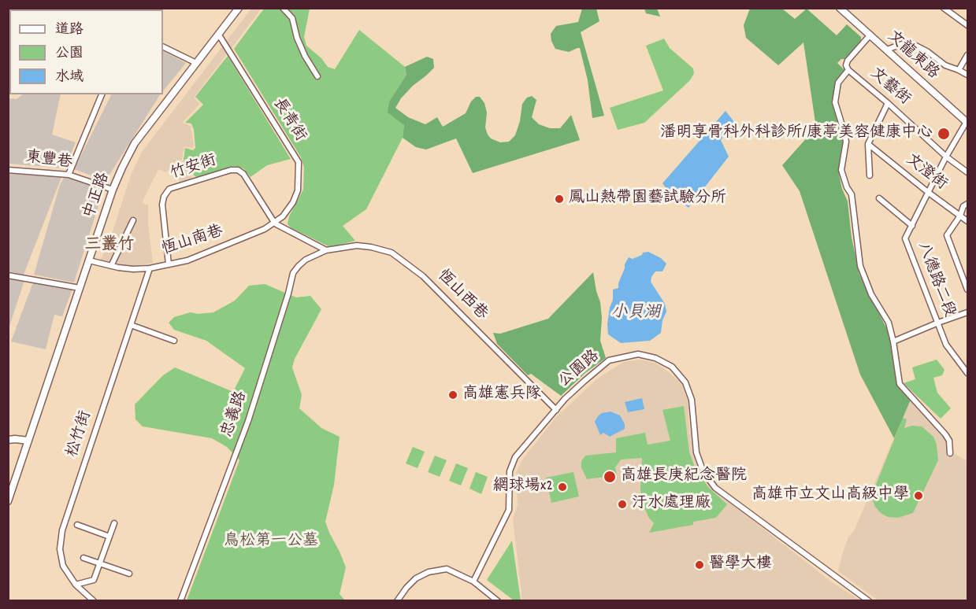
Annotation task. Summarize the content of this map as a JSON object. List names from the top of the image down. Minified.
{"streets":{"main road":["文龍東路","中正路"],"street":["文藝街","長青街","東豐巷","竹安街","文澄街","恆山南巷","八德路二段","恆山西巷","公園路","忠義路","松竹街"]},"crossings":[["文龍東路","文藝街"],["文龍東路","八德路二段"],["文藝街","八德路二段"],["長青街","竹安街"],["長青街","中正路"],["長青街","恆山南巷"],["東豐巷","中正路"],["竹安街","恆山南巷"],["文澄街","八德路二段"],["中正路","恆山南巷"],["恆山南巷","松竹街"],["恆山西巷","公園路"],["恆山西巷","忠義路"]],"districts":["三叢竹"],"water":["小貝湖"],"parks":["鳥松第一公墓"],"places":["潘明享骨科外科診所/康葶美容健康中心","鳳山熱帶園藝試驗分所","高雄憲兵隊","高雄長庚紀念醫院","網球場x2","高雄市立文山高級中學","汙水處理廠","醫學大樓"],"legend":["道路","公園","水域"]}
